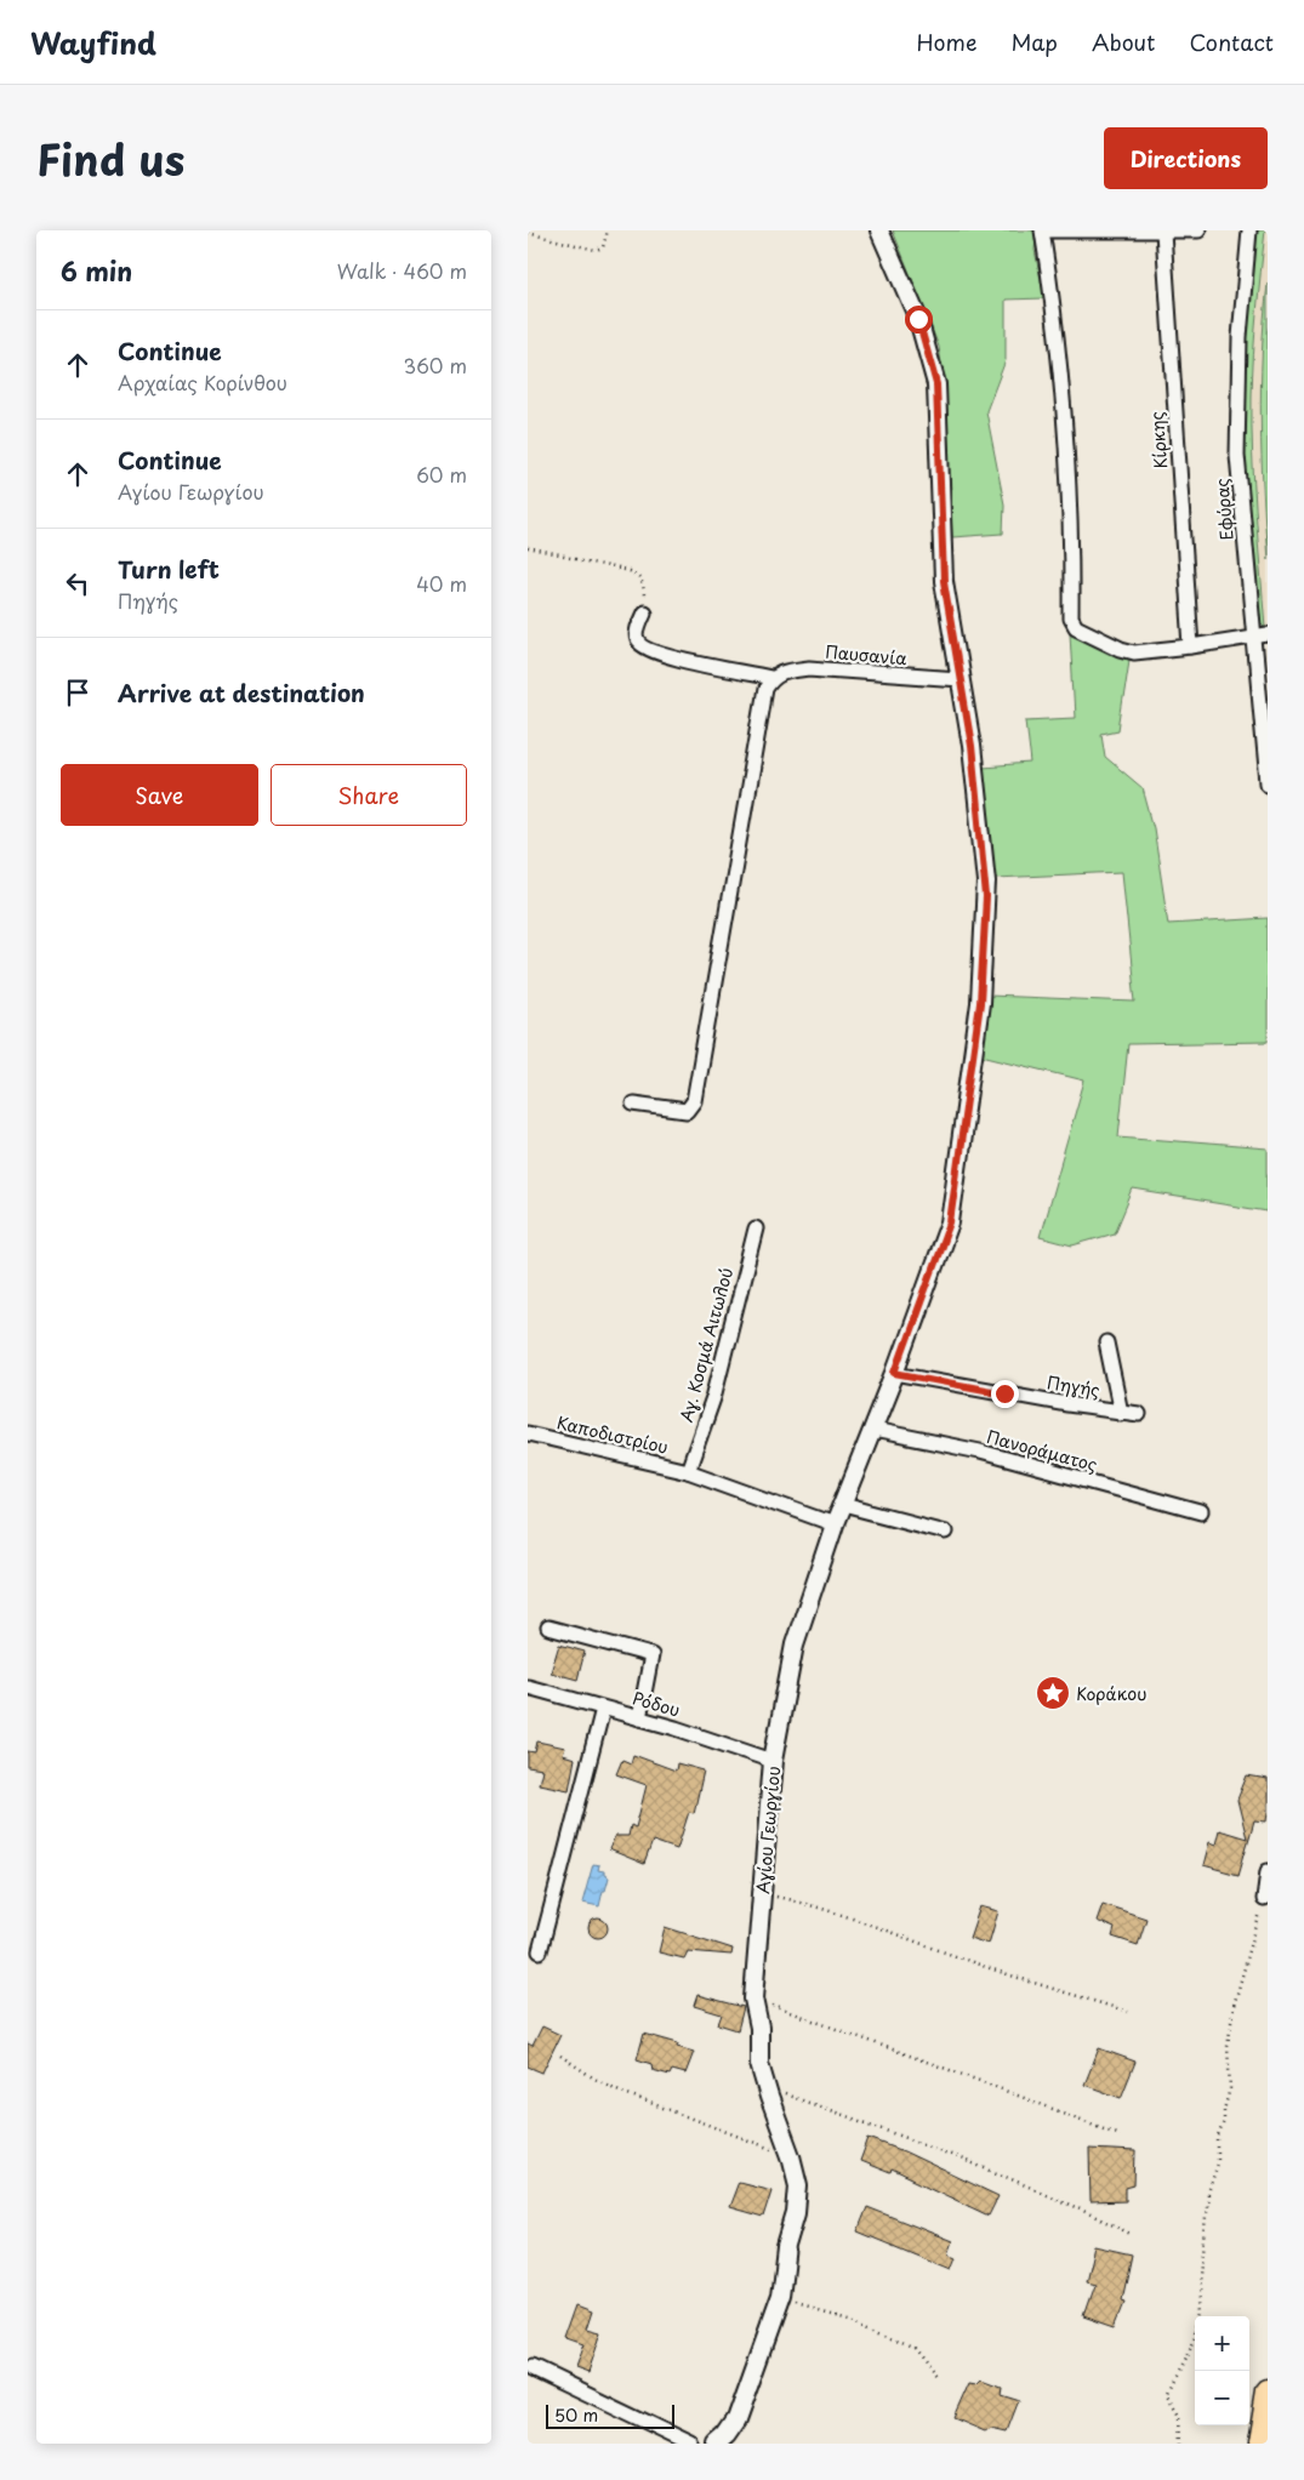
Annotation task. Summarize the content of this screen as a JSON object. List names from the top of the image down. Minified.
{"streets":{"street":["Κίρκης","Εφύρας","Παυσανία","Αγ. Κοσμά Αιτωλού","Πηγής","Καποδιστρίου","Πανοράματος","Ρόδου","Αγίου Γεωργίου"]},"crossings":[["Παυσανία","Αγίου Γεωργίου"],["Αγ. Κοσμά Αιτωλού","Καποδιστρίου"],["Πηγής","Αγίου Γεωργίου"],["Καποδιστρίου","Αγίου Γεωργίου"],["Πανοράματος","Αγίου Γεωργίου"],["Ρόδου","Αγίου Γεωργίου"]],"places":{"place":["Κοράκου"]},"scale_bar":"50 m","page":{"header":"Wayfind","nav":["Home","Map","About","Contact"],"title":"Find us","buttons":["Directions",["Save","Share"]],"heading":["6 min","Walk · 460 m"],"list":[["Continue","Αρχαίας Κορίνθου","360 m"],["Continue","Αγίου Γεωργίου","60 m"],["Turn left","Πηγής","40 m"],"Arrive at destination"],"map_buttons":["+","−"],"scale":"50 m"}}
